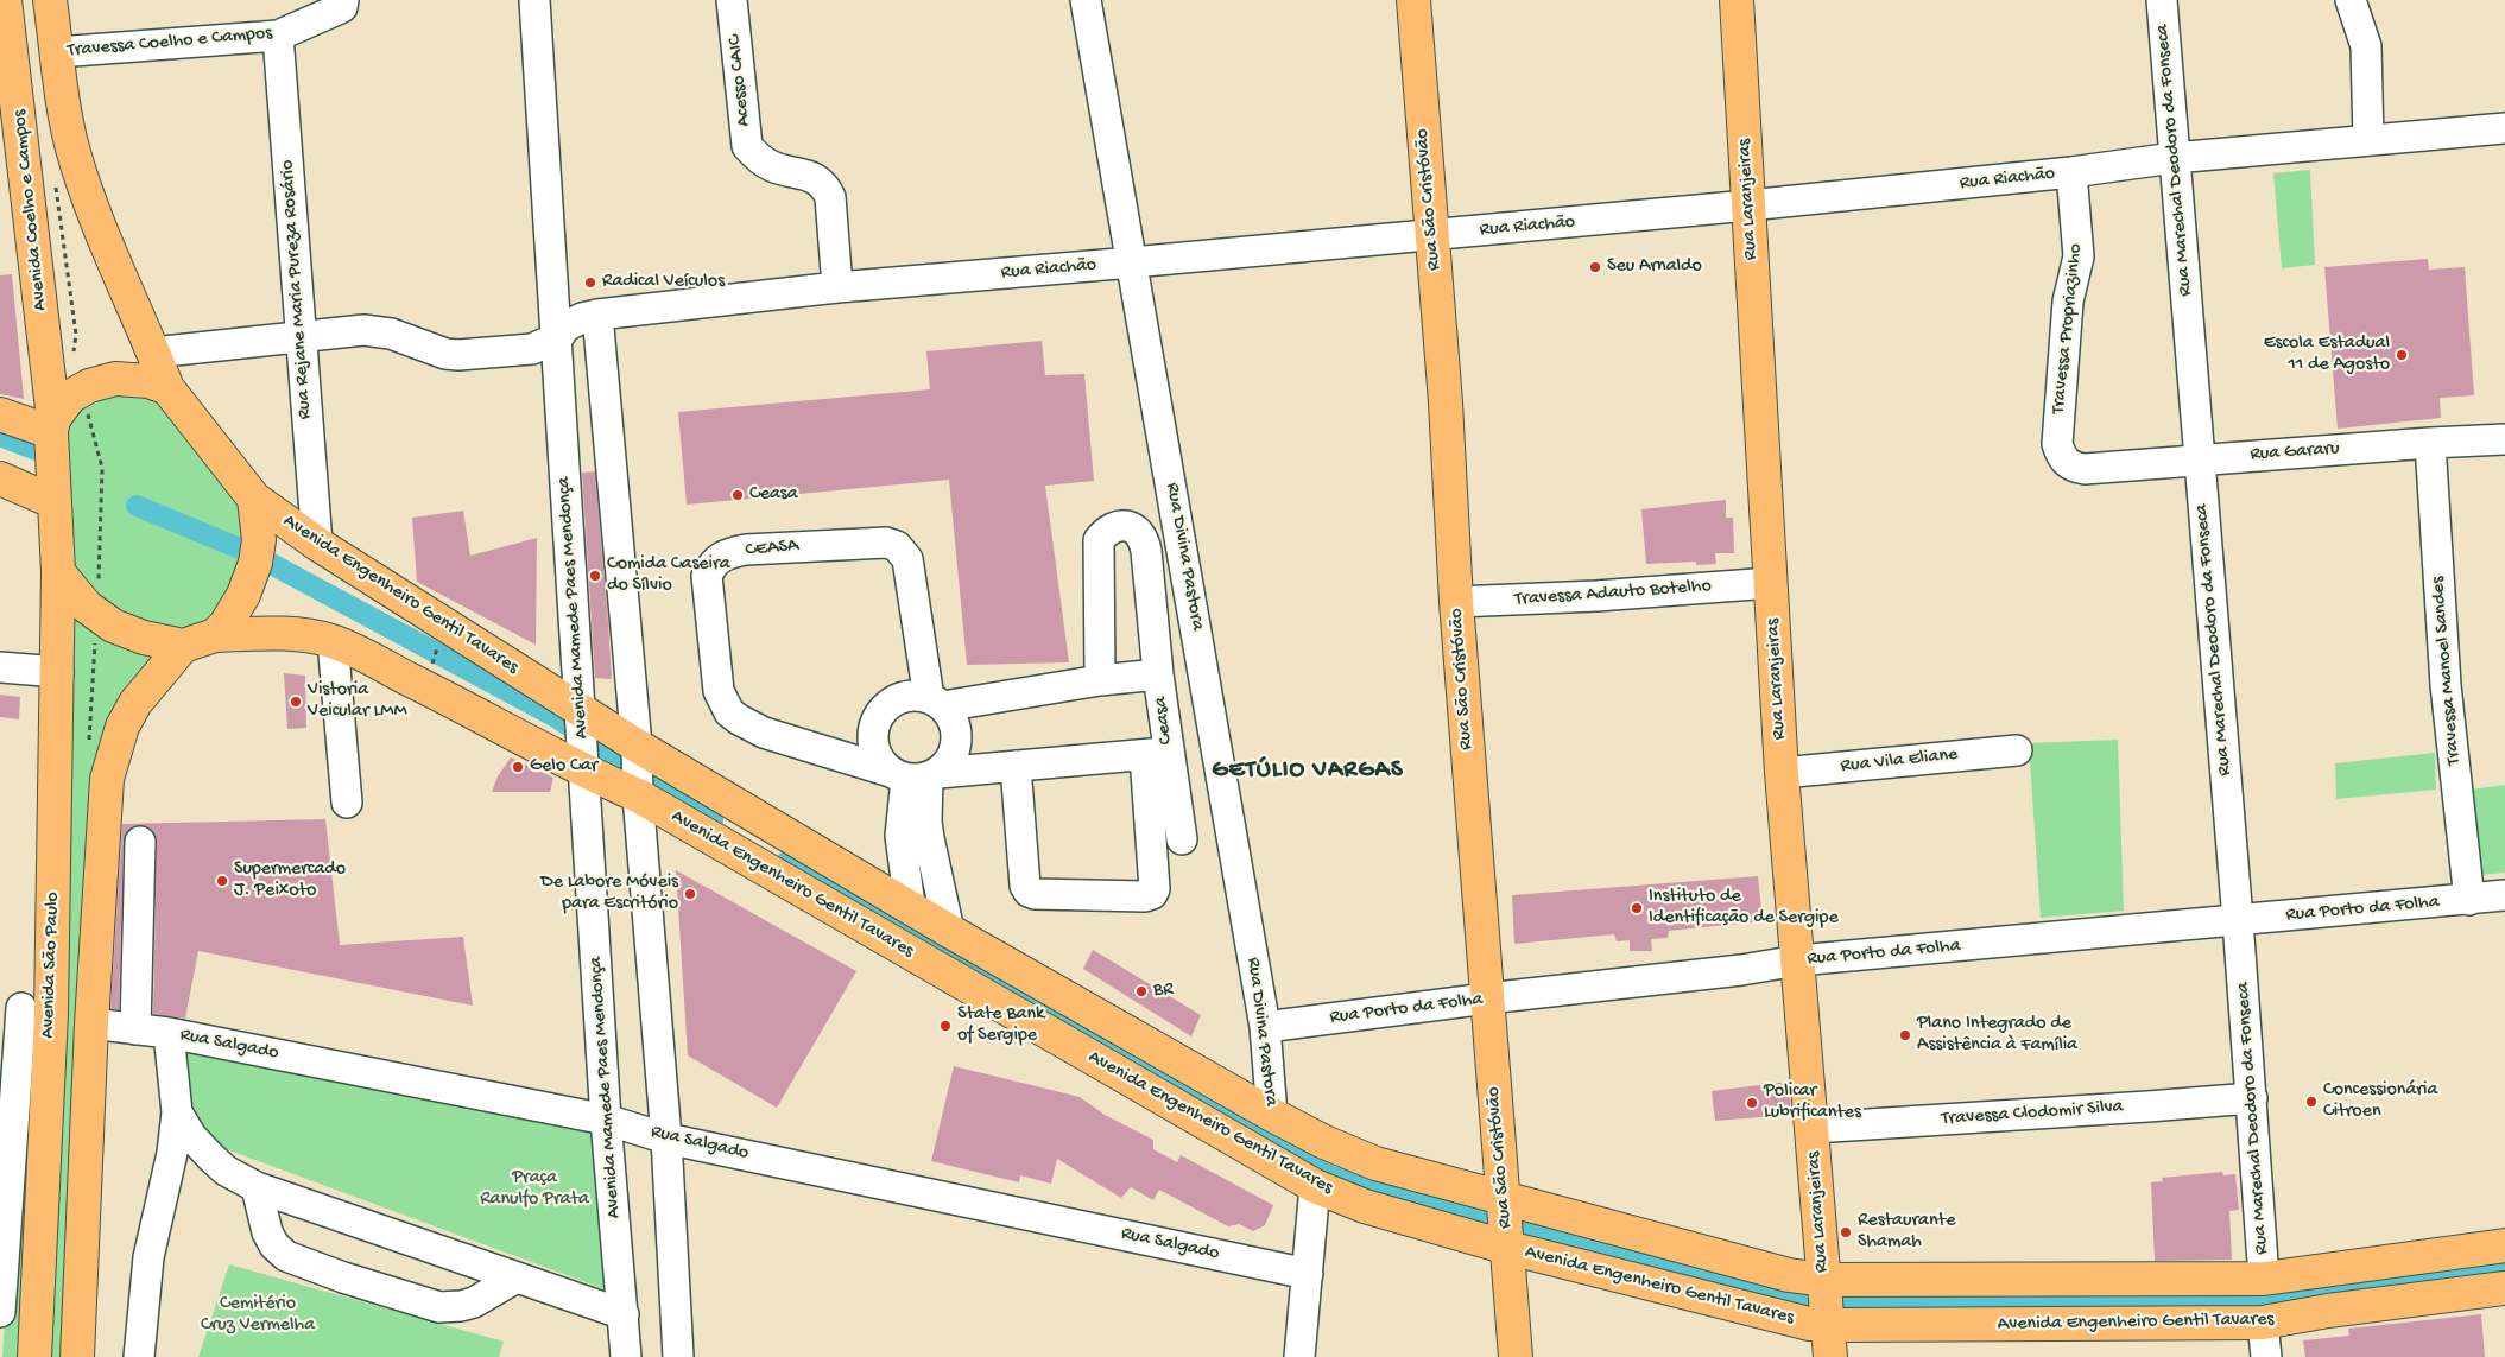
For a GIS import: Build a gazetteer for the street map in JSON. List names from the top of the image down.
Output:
{
  "streets": {
    "main road": [
      "Rua São Cristóvão",
      "Rua Laranjeiras",
      "Avenida Coelho e Campos",
      "Avenida Engenheiro Gentil Tavares",
      "Avenida São Paulo"
    ],
    "street": [
      "Travessa Coelho e Campos",
      "Acesso CAIC",
      "Rua Marechal Deodoro da Fonseca",
      "Rua Riachão",
      "Rua Rejane Maria Pureza Rosário",
      "Travessa Propriazinho",
      "Rua Gararu",
      "CEASA",
      "Rua Divina Pastora",
      "Travessa Adauto Botelho",
      "Avenida Mamede Paes Mendonça",
      "Travessa Manoel Sandes",
      "Ceasa",
      "Rua Vila Eliane",
      "Rua Porto da Folha",
      "Rua Salgado",
      "Travessa Clodomir Silva"
    ]
  },
  "crossings": [
    ["Travessa Coelho e Campos", "Rua Rejane Maria Pureza Rosário"],
    ["Acesso CAIC", "Rua Riachão"],
    ["Rua Marechal Deodoro da Fonseca", "Rua Riachão"],
    ["Rua Marechal Deodoro da Fonseca", "Rua Gararu"],
    ["Rua Marechal Deodoro da Fonseca", "Avenida Engenheiro Gentil Tavares"],
    ["Rua Marechal Deodoro da Fonseca", "Rua Porto da Folha"],
    ["Rua Marechal Deodoro da Fonseca", "Travessa Clodomir Silva"],
    ["Rua Riachão", "Rua São Cristóvão"],
    ["Rua Riachão", "Rua Laranjeiras"],
    ["Rua Riachão", "Rua Rejane Maria Pureza Rosário"],
    ["Rua Riachão", "Travessa Propriazinho"],
    ["Rua Riachão", "Rua Divina Pastora"],
    ["Rua Riachão", "Avenida Engenheiro Gentil Tavares"],
    ["Rua Riachão", "Avenida Mamede Paes Mendonça"],
    ["Rua São Cristóvão", "Travessa Adauto Botelho"],
    ["Rua São Cristóvão", "Avenida Engenheiro Gentil Tavares"],
    ["Rua São Cristóvão", "Rua Porto da Folha"],
    ["Rua Laranjeiras", "Travessa Adauto Botelho"],
    ["Rua Laranjeiras", "Avenida Engenheiro Gentil Tavares"],
    ["Rua Laranjeiras", "Rua Vila Eliane"],
    ["Rua Laranjeiras", "Rua Porto da Folha"],
    ["Rua Laranjeiras", "Travessa Clodomir Silva"],
    ["Rua Rejane Maria Pureza Rosário", "Avenida Engenheiro Gentil Tavares"],
    ["Travessa Propriazinho", "Rua Gararu"],
    ["Rua Gararu", "Travessa Manoel Sandes"],
    ["CEASA", "Ceasa"],
    ["Rua Divina Pastora", "Avenida Engenheiro Gentil Tavares"],
    ["Rua Divina Pastora", "Rua Porto da Folha"],
    ["Avenida Engenheiro Gentil Tavares", "Avenida Mamede Paes Mendonça"],
    ["Avenida Engenheiro Gentil Tavares", "Avenida São Paulo"],
    ["Avenida Mamede Paes Mendonça", "Rua Salgado"],
    ["Travessa Manoel Sandes", "Rua Porto da Folha"]
  ],
  "districts": ["GETÚLIO VARGAS"],
  "parks": ["Praça Ranulfo Prata", "Cemitério Cruz Vermelha"],
  "places": [
    "Seu Arnaldo",
    "Radical Veículos",
    "Escola Estadual 11 de Agosto",
    "Ceasa",
    "Comida Caseira do Sílvio",
    "Vistoria Veicular LMM",
    "Gelo Car",
    "Supermercado J. Peixoto",
    "De Labore Móveis para Escritório",
    "Instituto de Identificação de Sergipe",
    "BR",
    "State Bank of Sergipe",
    "Plano Integrado de Assistência à Família",
    "Concessionária Citroen",
    "Policar Lubrificantes",
    "Restaurante Shamah"
  ]
}
